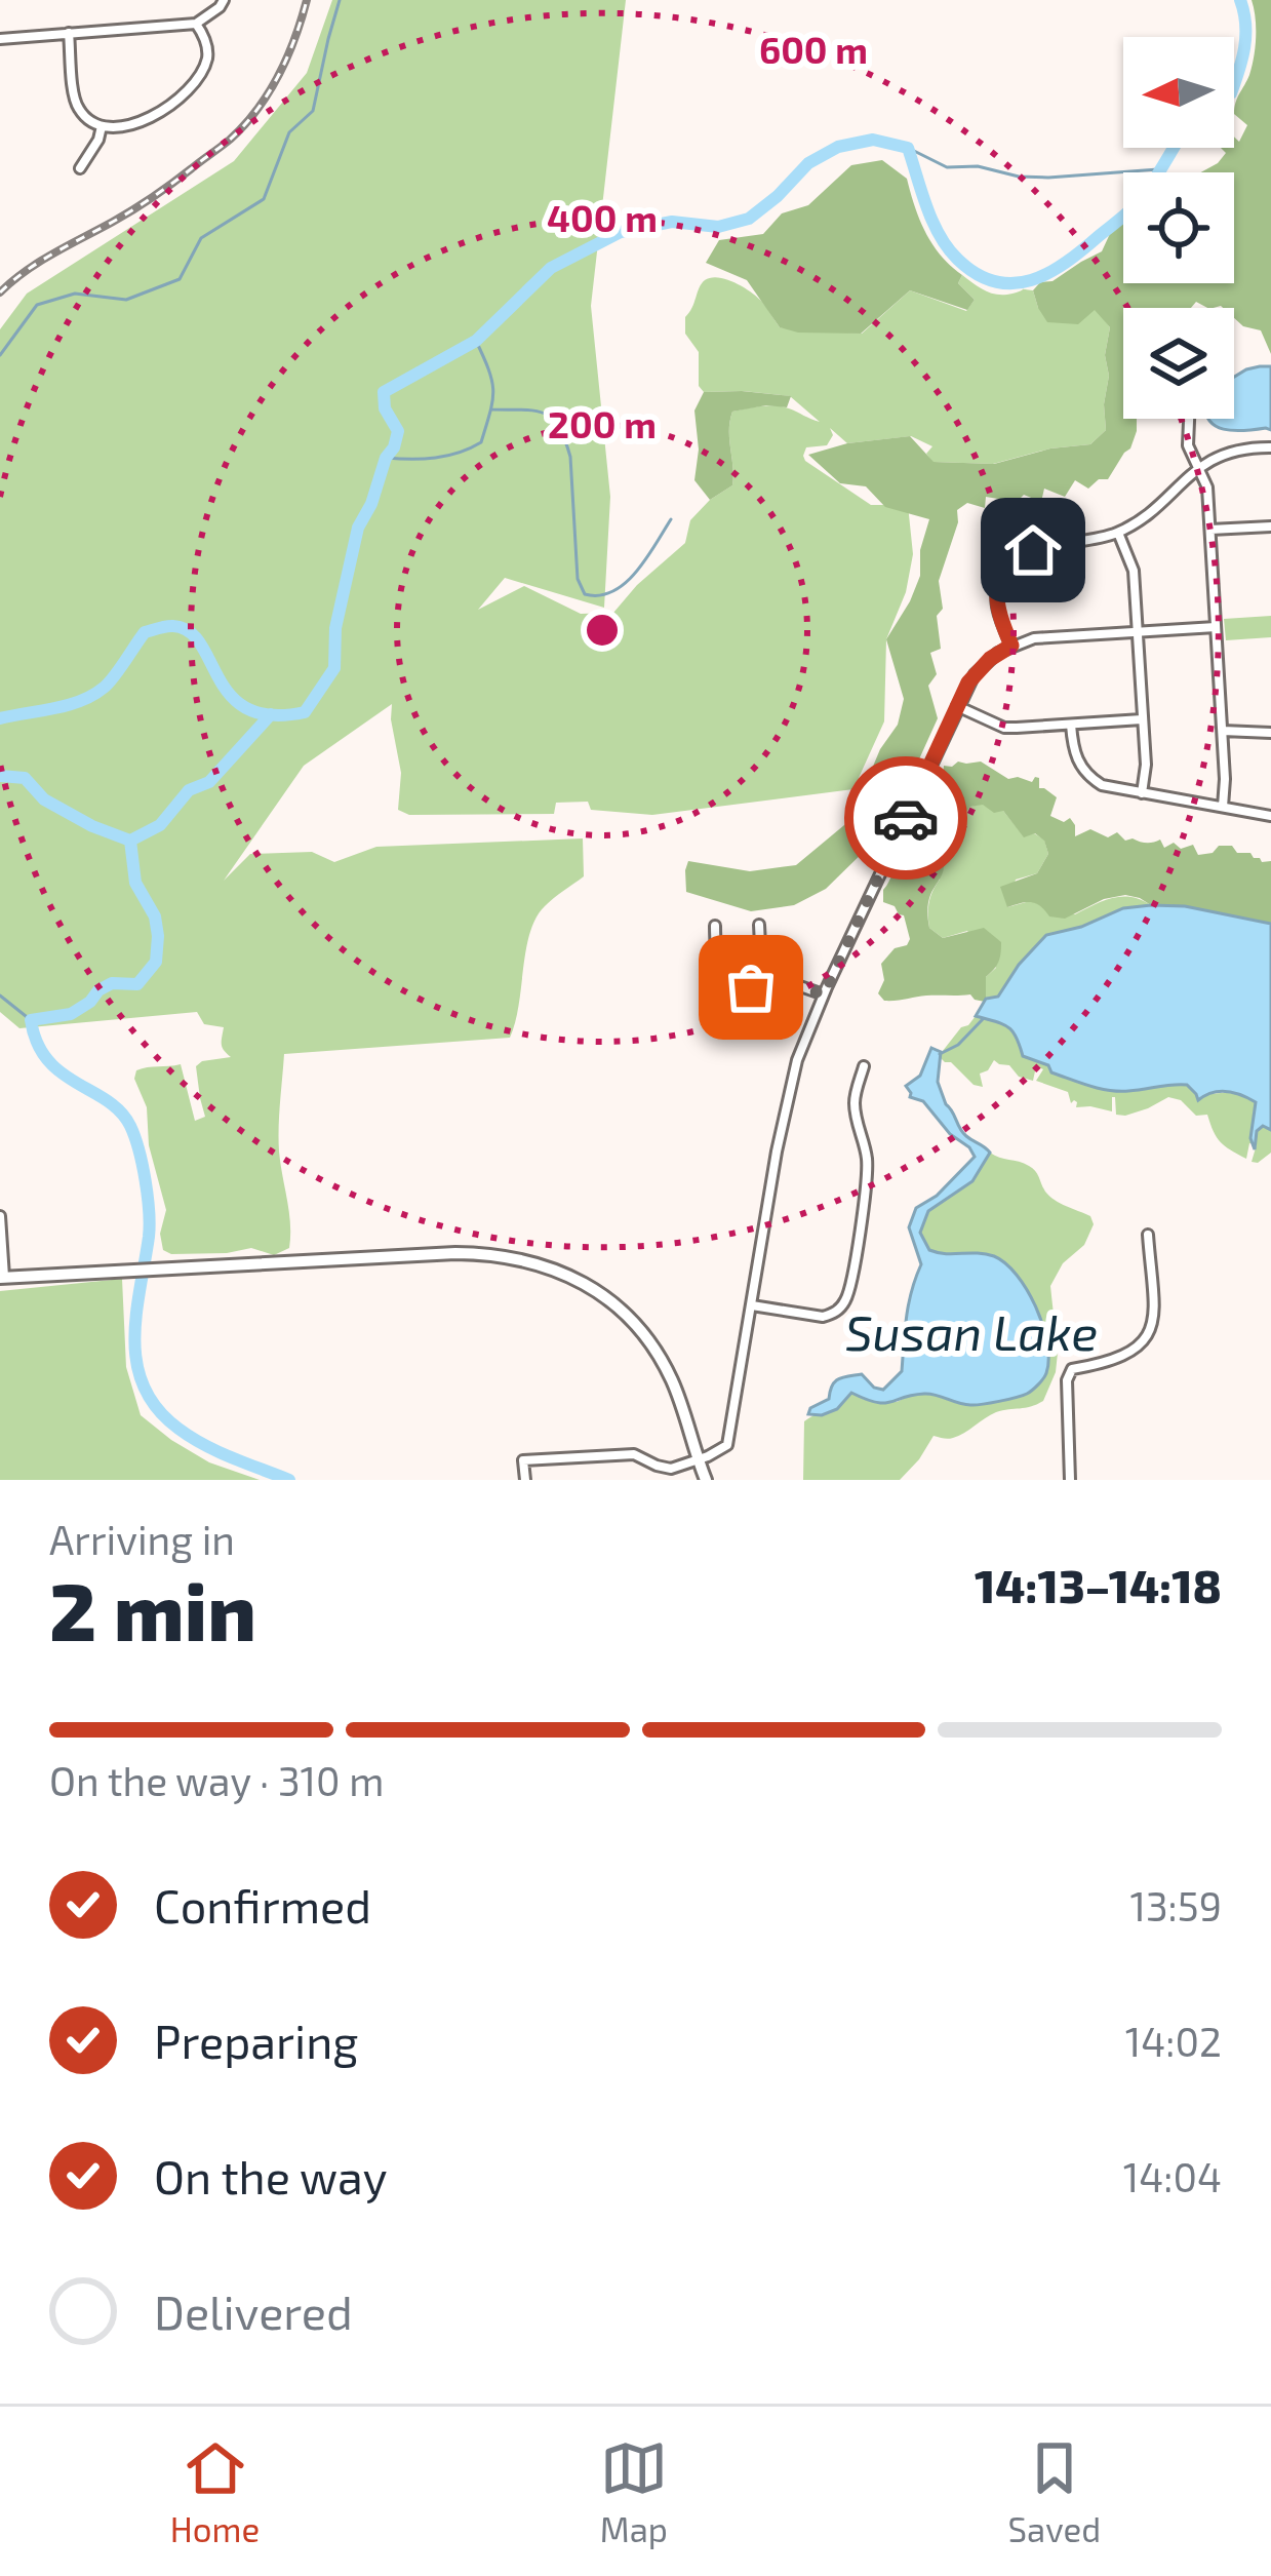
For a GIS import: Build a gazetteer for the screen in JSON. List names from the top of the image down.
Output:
{
  "water": ["Susan Lake"],
  "north": "left",
  "page": {
    "heading": ["2 min", "Arriving in", "14:13–14:18"],
    "bar": "On the way · 310 m",
    "list": [
      ["Confirmed", "13:59"],
      ["Preparing", "14:02"],
      ["On the way", "14:04"],
      "Delivered"
    ],
    "tabs": ["Home", "Map", "Saved"]
  },
  "rings": ["600 m", "400 m", "200 m"]
}
